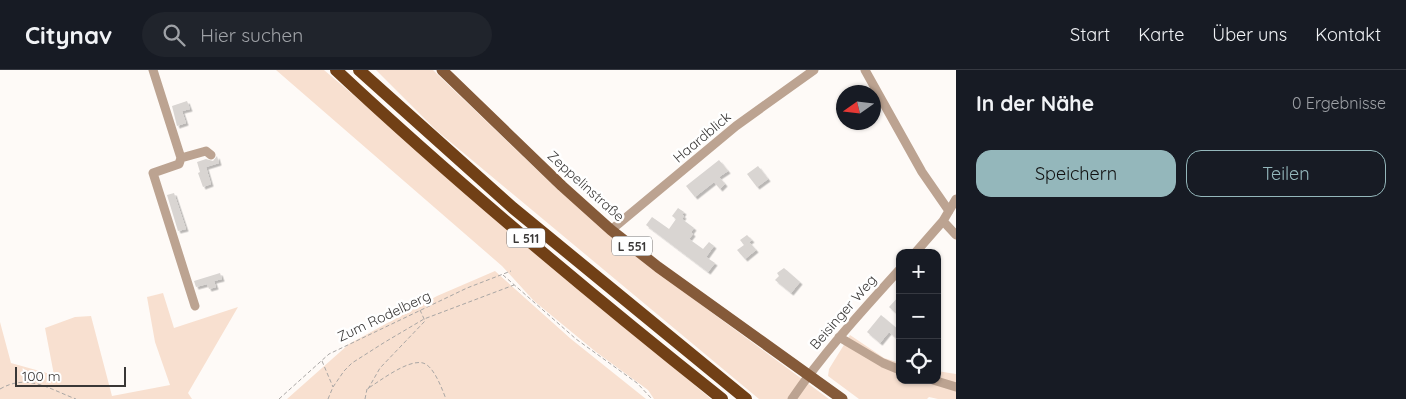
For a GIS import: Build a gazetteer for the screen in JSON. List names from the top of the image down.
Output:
{
  "streets": {
    "highway": ["L 511"],
    "main road": ["Zeppelinstraße", "L 551"],
    "street": ["Haardblick", "Beisinger Weg"],
    "path": ["Zum Rodelberg"]
  },
  "crossings": [
    ["Haardblick", "Zeppelinstraße"],
    ["Zeppelinstraße", "Beisinger Weg"]
  ],
  "scale_bar": "100 m",
  "north": "left",
  "page": {
    "header": "Citynav",
    "search": "Hier suchen",
    "nav": [
      "Start",
      "Karte",
      "Über uns",
      "Kontakt"
    ],
    "heading": ["In der Nähe", "0 Ergebnisse"],
    "buttons": ["Speichern", "Teilen"],
    "map_buttons": ["+", "−"],
    "scale": "100 m"
  }
}
